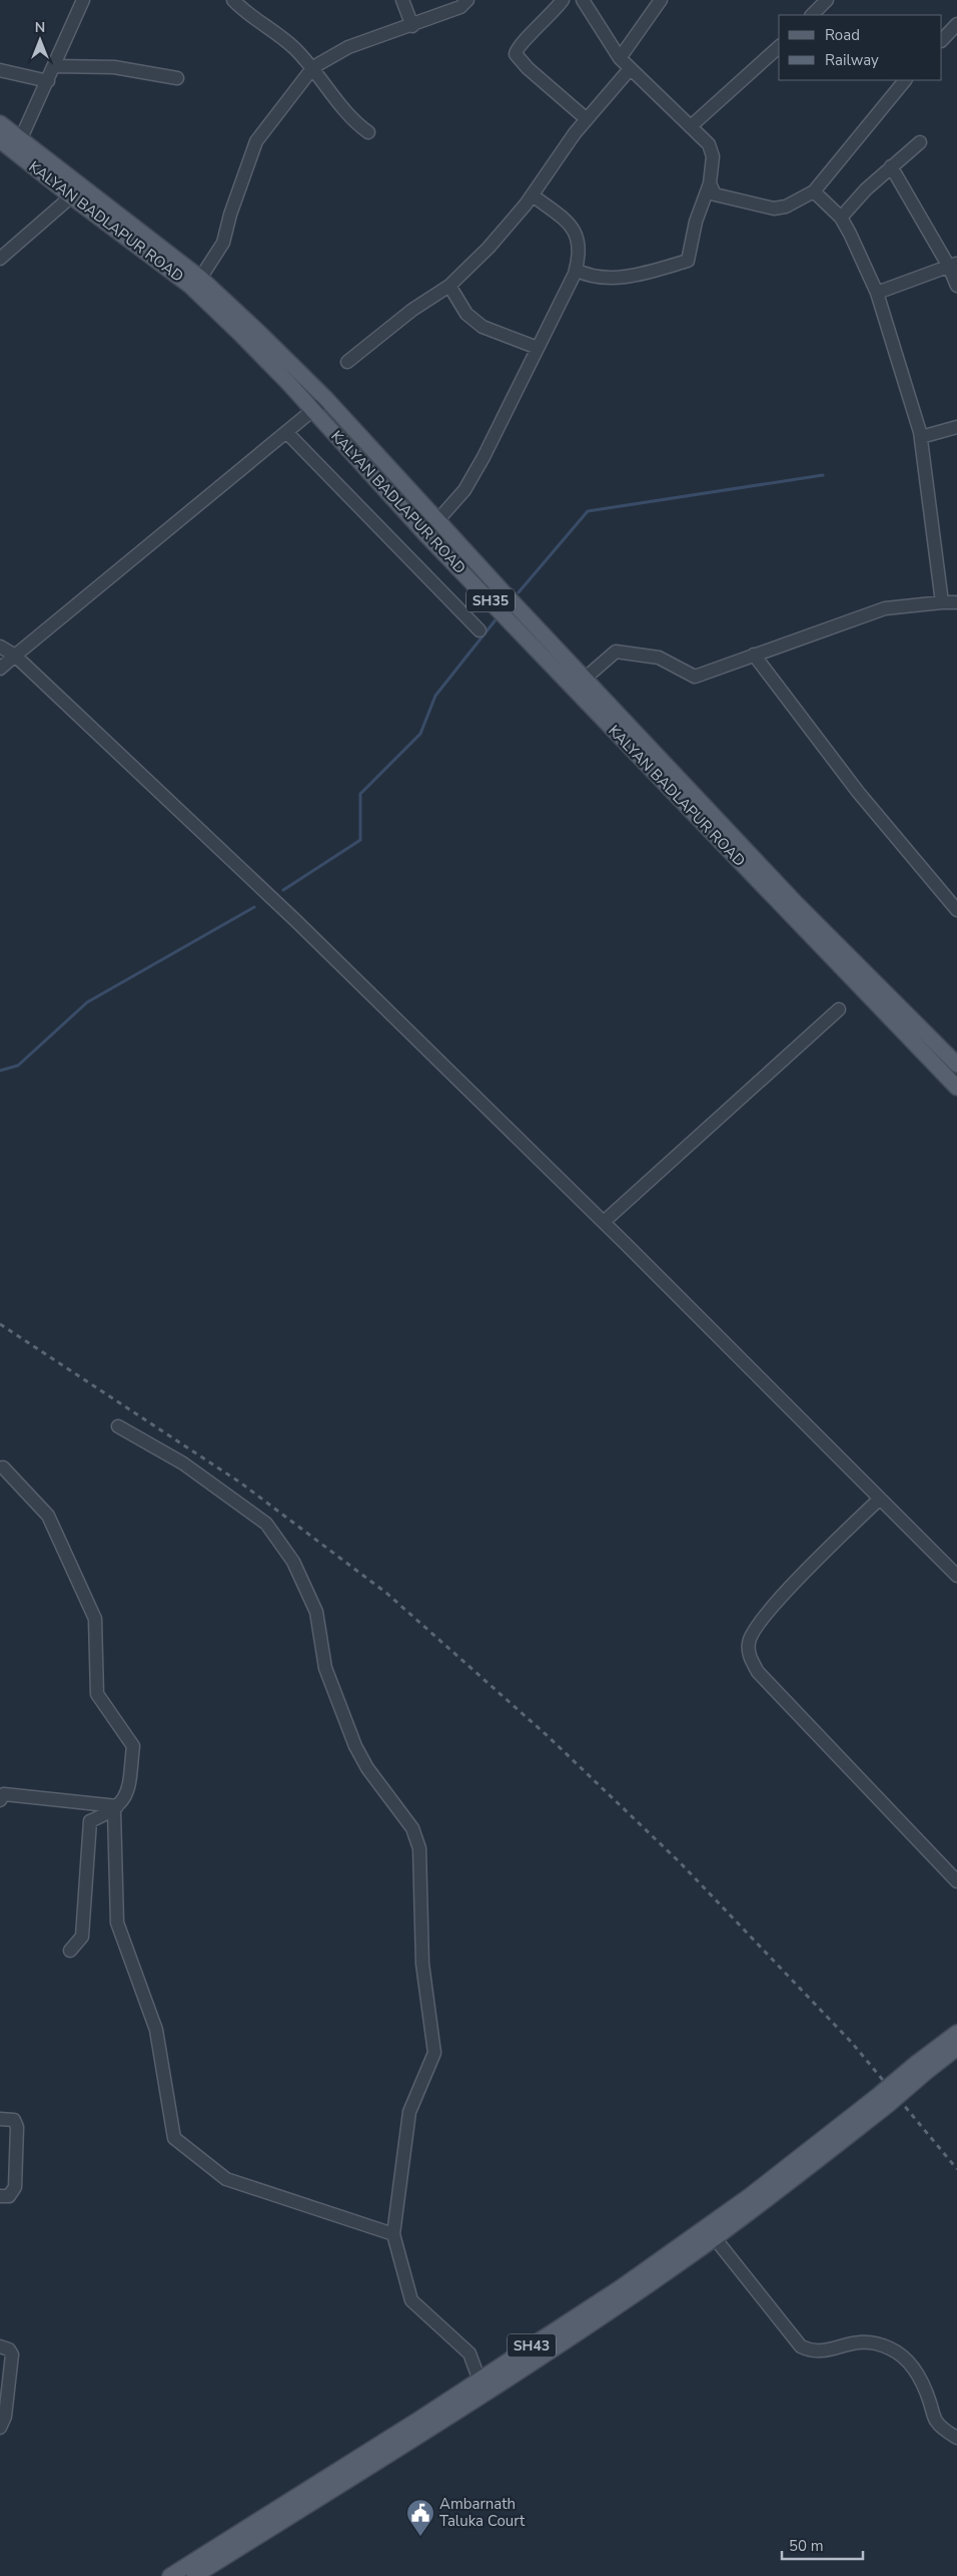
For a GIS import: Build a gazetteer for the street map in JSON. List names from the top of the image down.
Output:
{
  "streets": {
    "main road": ["KALYAN BADLAPUR ROAD", "SH35", "SH43"]
  },
  "places": {
    "public building": ["Ambarnath Taluka Court"]
  },
  "legend": ["Road", "Railway"],
  "scale_bar": "50 m",
  "north": "top"
}
